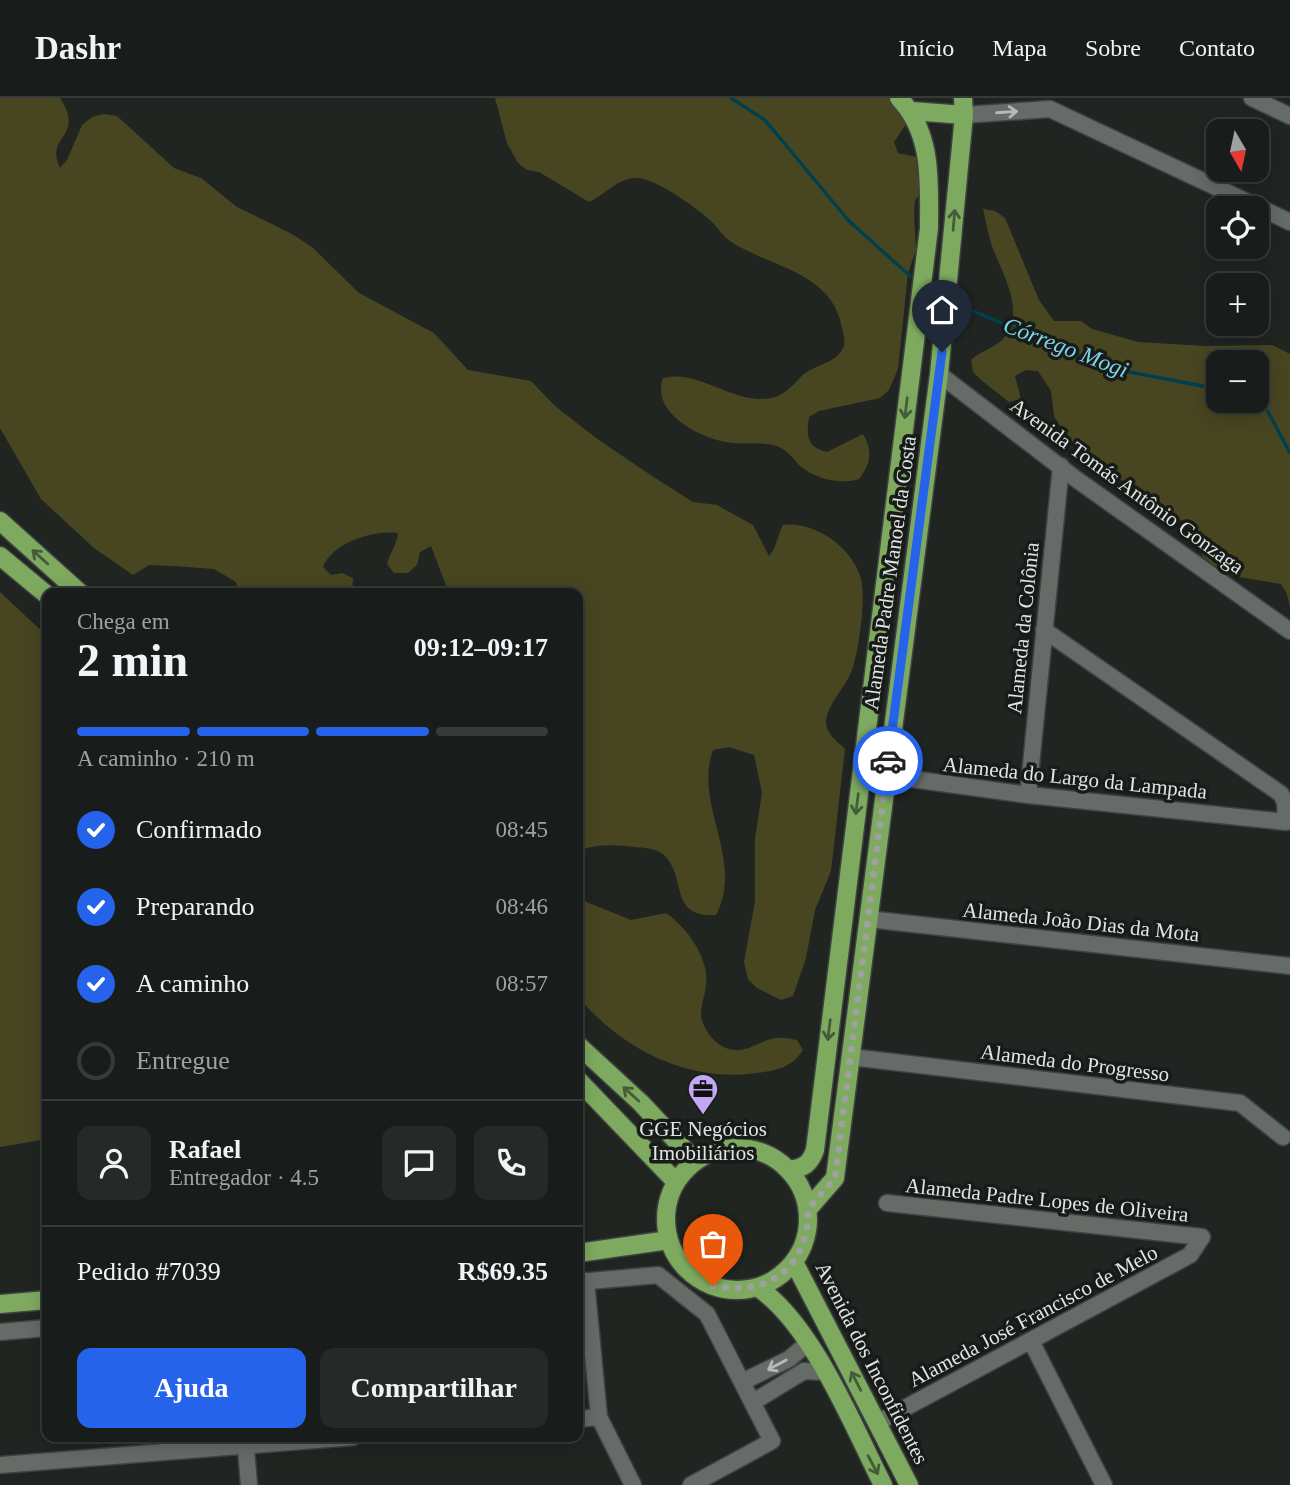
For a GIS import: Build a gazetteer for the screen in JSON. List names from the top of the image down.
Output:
{
  "streets": {
    "main road": ["Alameda Padre Manoel da Costa", "Avenida dos Inconfidentes"],
    "street": [
      "Avenida Tomás Antônio Gonzaga",
      "Alameda da Colônia",
      "Alameda do Largo da Lampada",
      "Alameda João Dias da Mota",
      "Alameda do Progresso",
      "Alameda Padre Lopes de Oliveira",
      "Alameda José Francisco de Melo"
    ]
  },
  "crossings": [
    ["Avenida Tomás Antônio Gonzaga", "Alameda Padre Manoel da Costa"],
    ["Avenida Tomás Antônio Gonzaga", "Alameda da Colônia"],
    ["Alameda Padre Manoel da Costa", "Alameda do Largo da Lampada"],
    ["Alameda Padre Manoel da Costa", "Alameda João Dias da Mota"],
    ["Alameda Padre Manoel da Costa", "Alameda do Progresso"],
    ["Alameda Padre Manoel da Costa", "Avenida dos Inconfidentes"],
    ["Alameda da Colônia", "Alameda do Largo da Lampada"],
    ["Alameda Padre Lopes de Oliveira", "Alameda José Francisco de Melo"],
    ["Alameda José Francisco de Melo", "Avenida dos Inconfidentes"]
  ],
  "water": ["Córrego Mogi"],
  "places": {
    "office": ["GGE Negócios Imobiliários"]
  },
  "north": "bottom",
  "page": {
    "header": "Dashr",
    "nav": [
      "Início",
      "Mapa",
      "Sobre",
      "Contato"
    ],
    "map_buttons": ["+", "−"],
    "heading": ["2 min", "Chega em", "09:12–09:17"],
    "panel": [
      "Rafael",
      "Entregador · 4.5",
      "Pedido #7039",
      "R$69.35"
    ],
    "bar": "A caminho · 210 m",
    "list": [
      ["Confirmado", "08:45"],
      ["Preparando", "08:46"],
      ["A caminho", "08:57"],
      "Entregue"
    ],
    "buttons": ["Ajuda", "Compartilhar"]
  }
}
